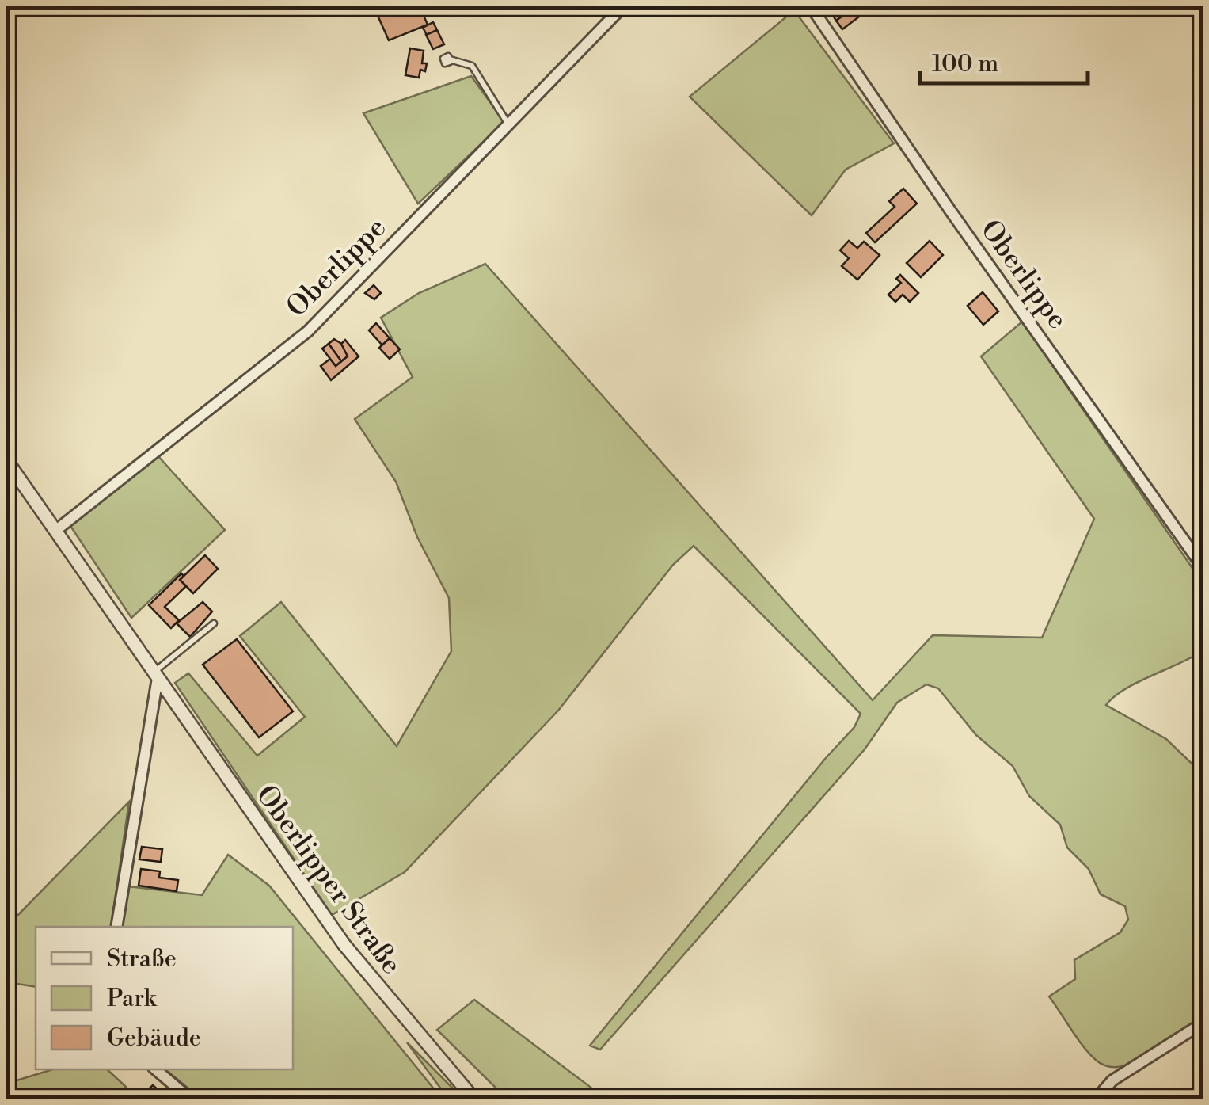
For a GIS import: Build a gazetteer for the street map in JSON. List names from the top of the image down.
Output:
{
  "streets": {
    "street": ["Oberlippe", "Oberlipper Straße"]
  },
  "crossings": [
    ["Oberlippe", "Oberlipper Straße"]
  ],
  "legend": ["Straße", "Park", "Gebäude"],
  "scale_bar": "100 m"
}
